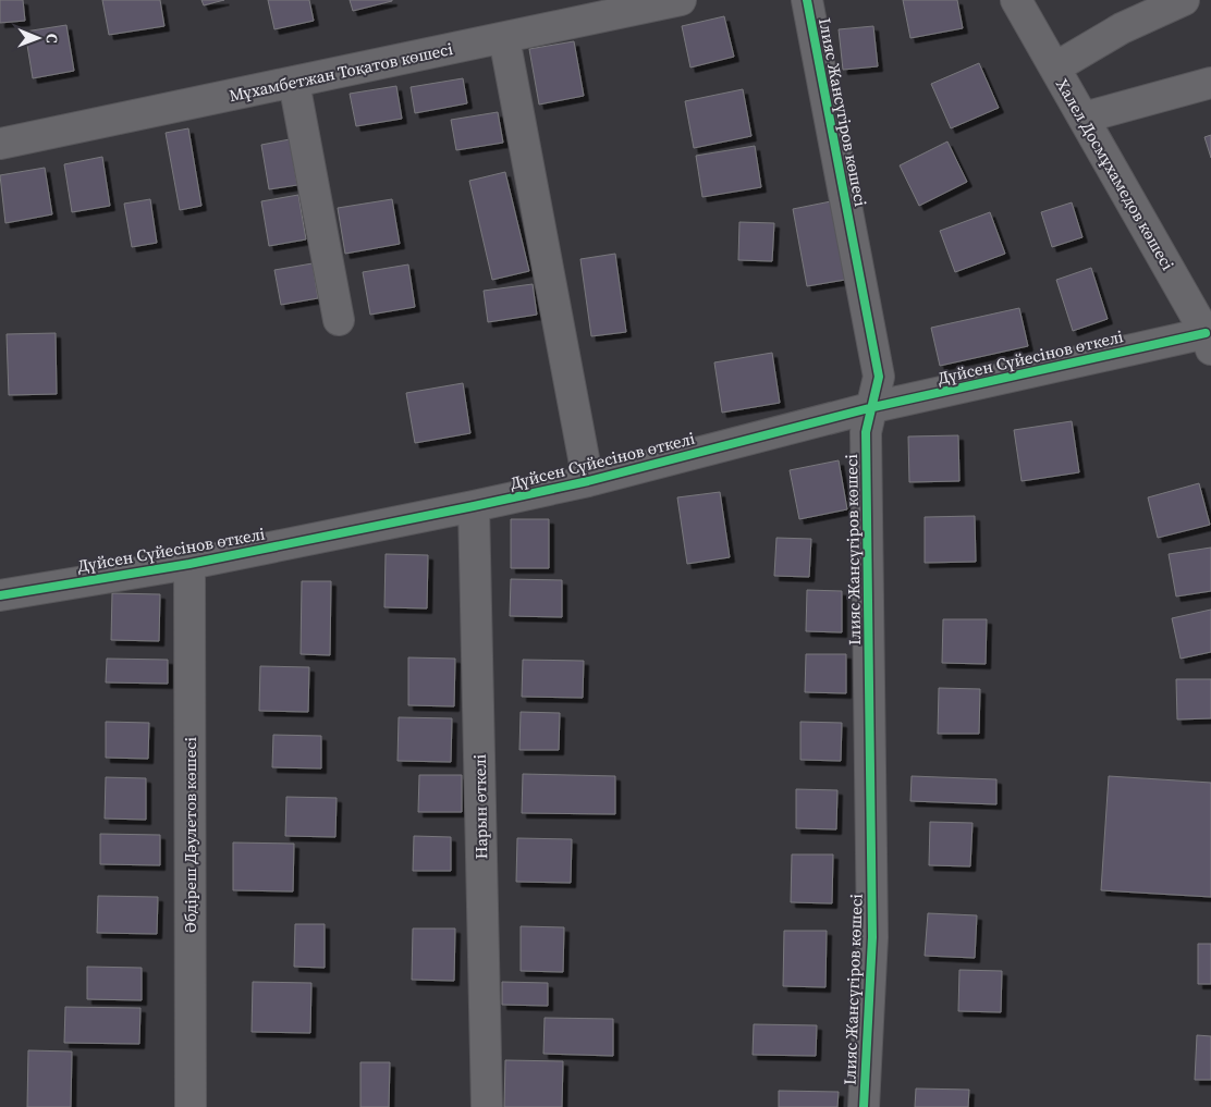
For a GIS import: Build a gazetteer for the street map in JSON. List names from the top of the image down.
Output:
{
  "streets": {
    "street": [
      "Мұхамбетжан Тоқатов көшесі",
      "Ілияс Жансүгіров көшесі",
      "Халел Досмұхамедов көшесі",
      "Дүйсен Сүйесінов өткелі",
      "Нарын өткелі",
      "Әбдіреш Дәулетов көшесі"
    ]
  },
  "crossings": [
    ["Ілияс Жансүгіров көшесі", "Дүйсен Сүйесінов өткелі"],
    ["Халел Досмұхамедов көшесі", "Дүйсен Сүйесінов өткелі"],
    ["Дүйсен Сүйесінов өткелі", "Нарын өткелі"],
    ["Дүйсен Сүйесінов өткелі", "Әбдіреш Дәулетов көшесі"]
  ],
  "north": "right"
}
